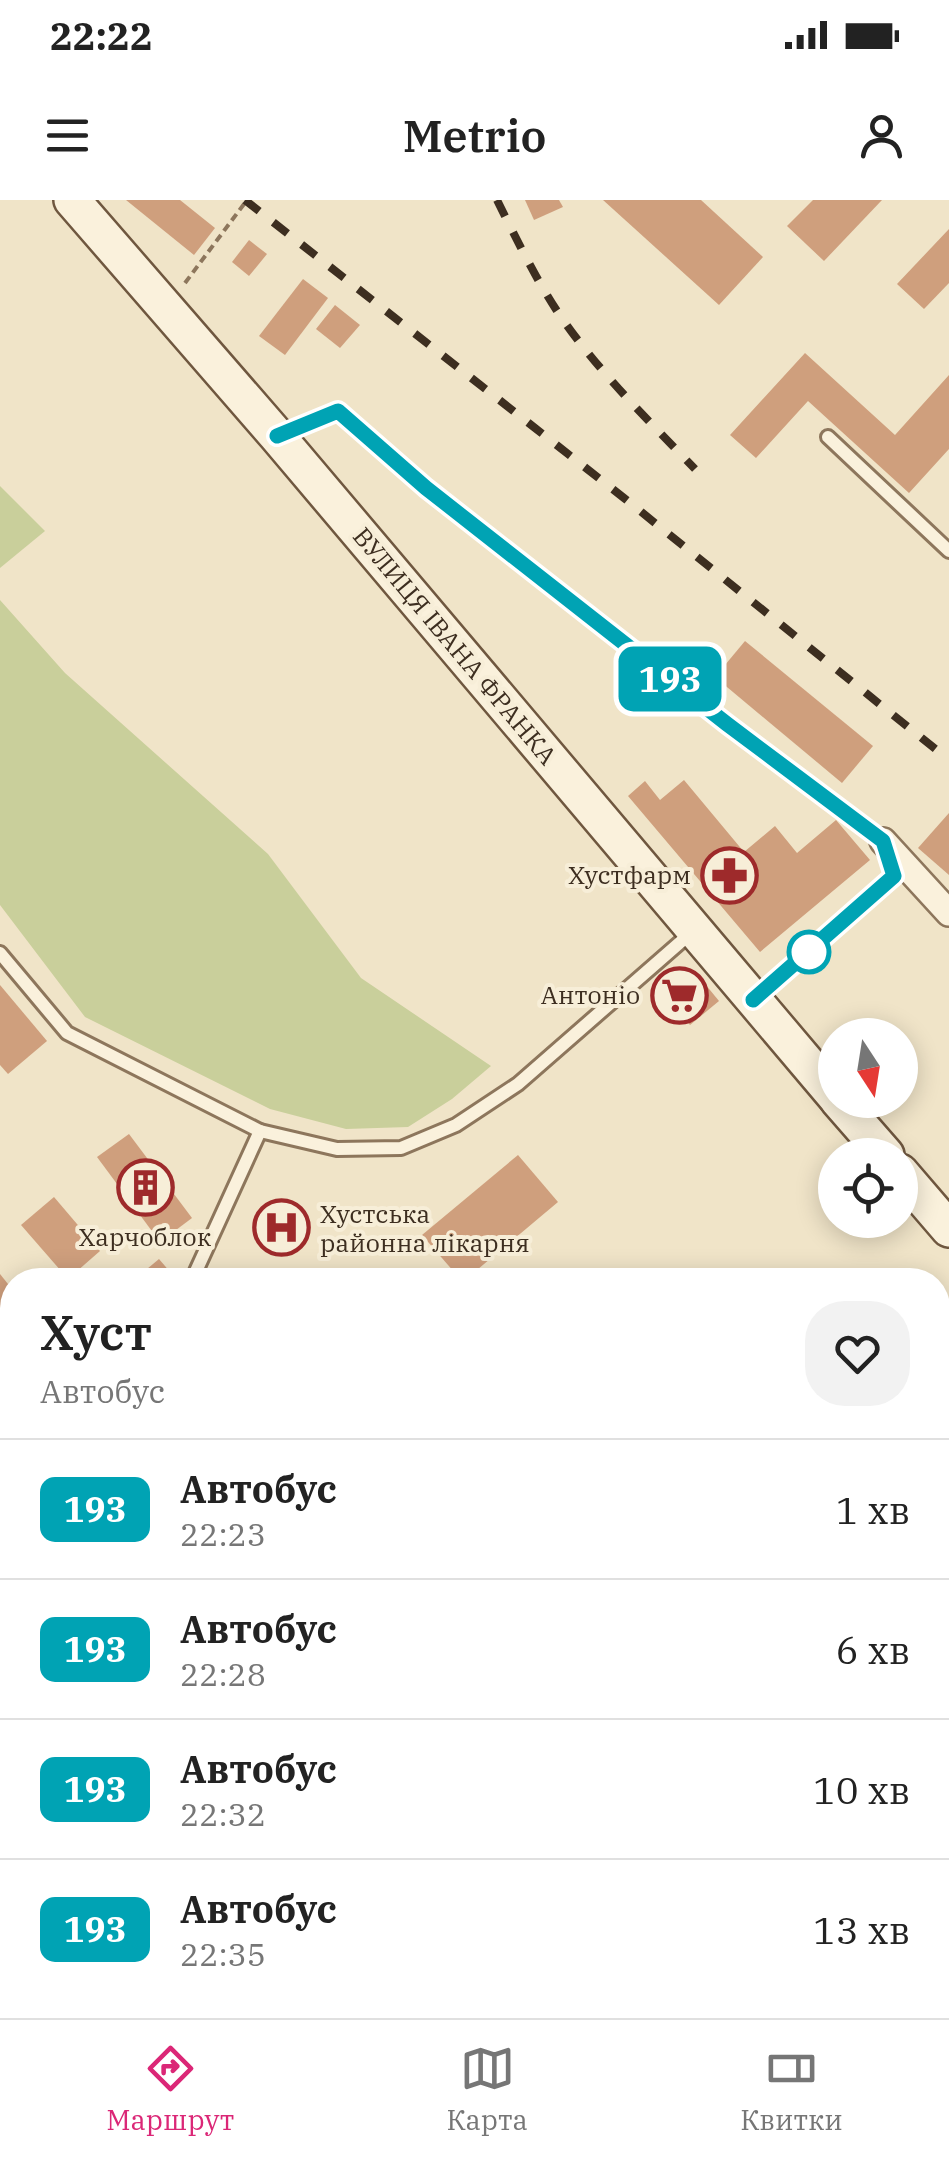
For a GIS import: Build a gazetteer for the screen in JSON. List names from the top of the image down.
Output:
{
  "streets": {
    "main road": ["ВУЛИЦЯ ІВАНА ФРАНКА"]
  },
  "places": {
    "pharmacy": ["Хустфарм"],
    "supermarket": ["Антоніо"],
    "building": ["Харчоблок"],
    "hospital": ["Хустська районна лікарня"]
  },
  "lines": ["bus line 193"],
  "north": "bottom",
  "page": {
    "status": "22:22",
    "header": "Metrio",
    "on_map": "193",
    "heading": ["Хуст", "Автобус"],
    "list": [
      {
        "mark": "193",
        "name": "Автобус",
        "note": "22:23",
        "value": "1 хв"
      },
      {
        "mark": "193",
        "name": "Автобус",
        "note": "22:28",
        "value": "6 хв"
      },
      {
        "mark": "193",
        "name": "Автобус",
        "note": "22:32",
        "value": "10 хв"
      },
      {
        "mark": "193",
        "name": "Автобус",
        "note": "22:35",
        "value": "13 хв"
      }
    ],
    "tabs": ["Маршрут", "Карта", "Квитки"]
  }
}
